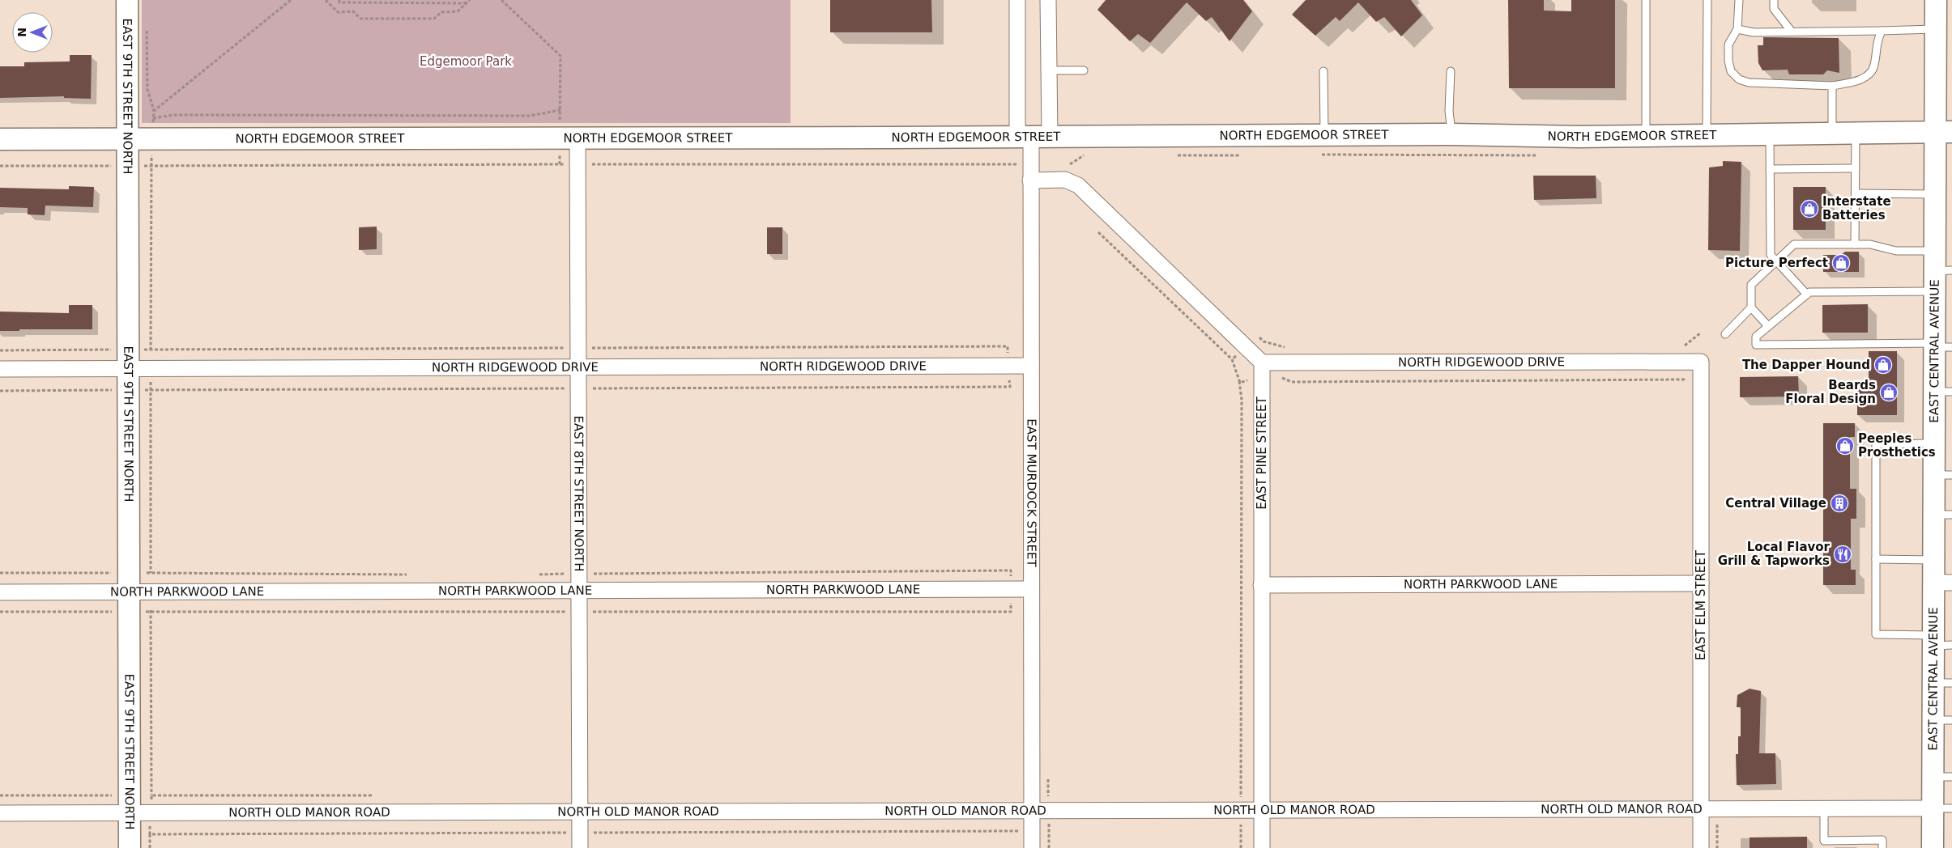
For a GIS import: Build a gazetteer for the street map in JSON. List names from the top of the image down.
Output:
{
  "streets": {
    "street": [
      "EAST 9TH STREET NORTH",
      "NORTH EDGEMOOR STREET",
      "EAST CENTRAL AVENUE",
      "NORTH RIDGEWOOD DRIVE",
      "EAST PINE STREET",
      "EAST MURDOCK STREET",
      "EAST 8TH STREET NORTH",
      "NORTH PARKWOOD LANE",
      "EAST ELM STREET",
      "NORTH OLD MANOR ROAD"
    ]
  },
  "crossings": [
    ["EAST 9TH STREET NORTH", "NORTH EDGEMOOR STREET"],
    ["EAST 9TH STREET NORTH", "NORTH RIDGEWOOD DRIVE"],
    ["EAST 9TH STREET NORTH", "NORTH PARKWOOD LANE"],
    ["EAST 9TH STREET NORTH", "NORTH OLD MANOR ROAD"],
    ["NORTH EDGEMOOR STREET", "EAST CENTRAL AVENUE"],
    ["NORTH EDGEMOOR STREET", "EAST MURDOCK STREET"],
    ["NORTH EDGEMOOR STREET", "EAST 8TH STREET NORTH"],
    ["EAST CENTRAL AVENUE", "NORTH OLD MANOR ROAD"],
    ["NORTH RIDGEWOOD DRIVE", "EAST PINE STREET"],
    ["NORTH RIDGEWOOD DRIVE", "EAST MURDOCK STREET"],
    ["NORTH RIDGEWOOD DRIVE", "EAST 8TH STREET NORTH"],
    ["NORTH RIDGEWOOD DRIVE", "EAST ELM STREET"],
    ["EAST PINE STREET", "NORTH PARKWOOD LANE"],
    ["EAST PINE STREET", "NORTH OLD MANOR ROAD"],
    ["EAST MURDOCK STREET", "NORTH PARKWOOD LANE"],
    ["EAST MURDOCK STREET", "NORTH OLD MANOR ROAD"],
    ["EAST 8TH STREET NORTH", "NORTH PARKWOOD LANE"],
    ["EAST 8TH STREET NORTH", "NORTH OLD MANOR ROAD"],
    ["NORTH PARKWOOD LANE", "EAST ELM STREET"],
    ["EAST ELM STREET", "NORTH OLD MANOR ROAD"]
  ],
  "parks": ["Edgemoor Park"],
  "places": {
    "shop": [
      "Interstate Batteries",
      "Picture Perfect",
      "The Dapper Hound",
      "Beards Floral Design",
      "Peeples Prosthetics"
    ],
    "building": ["Central Village"],
    "restaurant": ["Local Flavor Grill & Tapworks"]
  },
  "north": "left"
}
